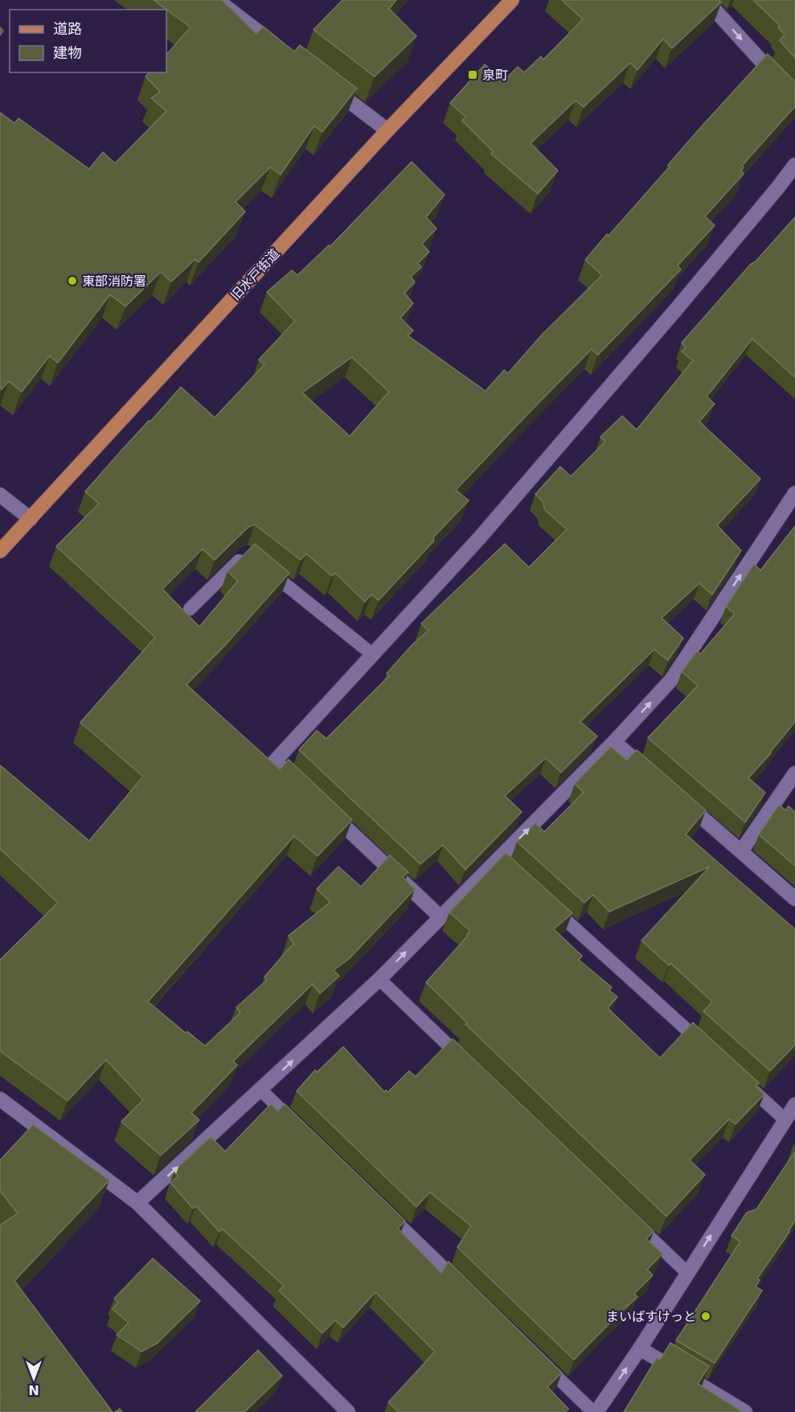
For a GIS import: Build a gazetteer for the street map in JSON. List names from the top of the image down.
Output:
{
  "streets": {
    "main road": ["旧水戸街道"]
  },
  "places": {
    "transit": ["泉町"],
    "other": ["東部消防署", "まいばすけっと"]
  },
  "legend": ["道路", "建物"],
  "north": "bottom"
}
